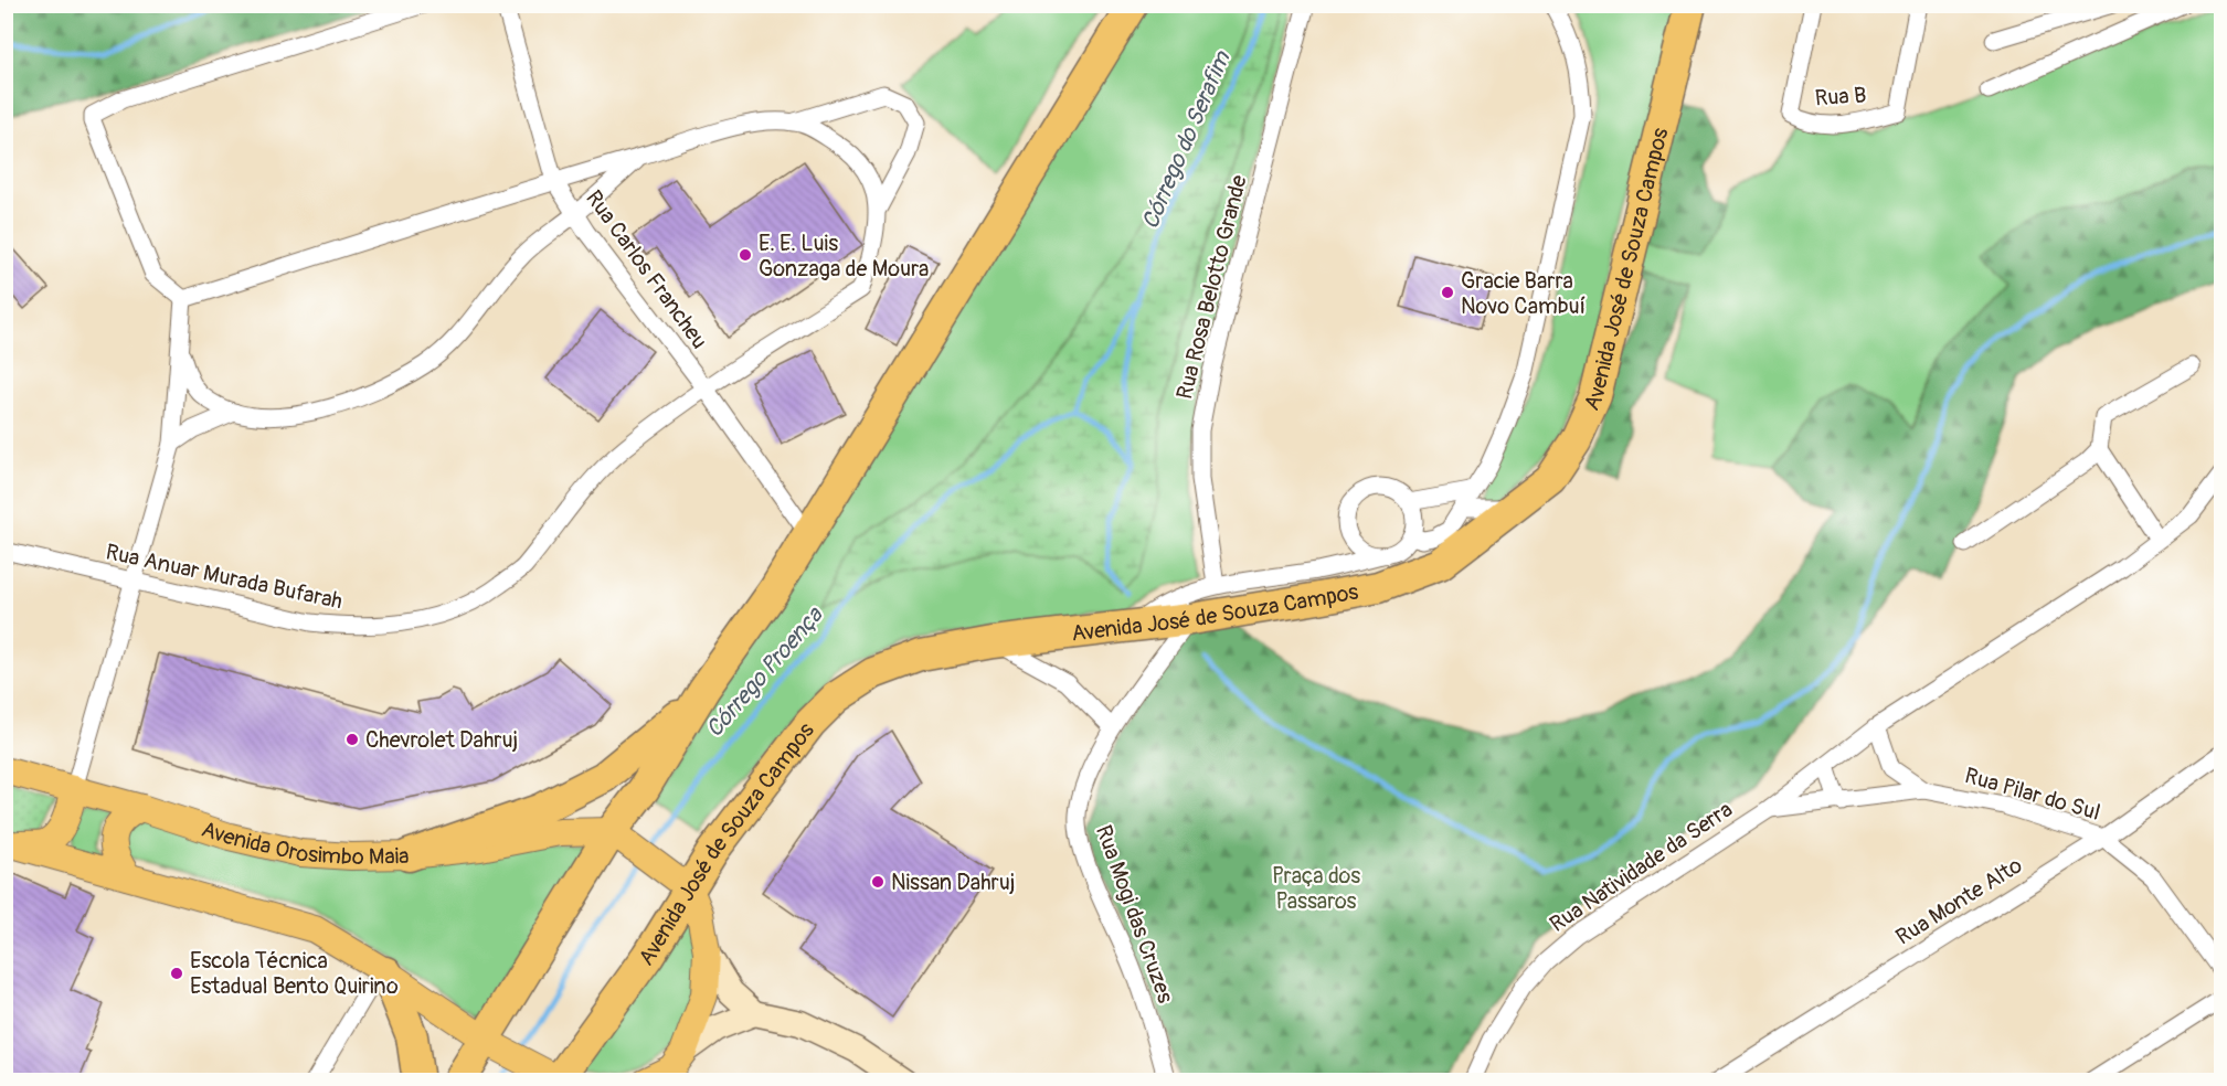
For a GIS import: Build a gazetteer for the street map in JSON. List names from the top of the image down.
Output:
{
  "streets": {
    "highway": ["Avenida José de Souza Campos"],
    "main road": ["Avenida Orosimbo Maia"],
    "street": [
      "Rua B",
      "Rua Carlos Francheu",
      "Rua Rosa Belotto Grande",
      "Rua Anuar Murada Bufarah",
      "Rua Pilar do Sul",
      "Rua Natividade da Serra",
      "Rua Monte Alto",
      "Rua Mogi das Cruzes"
    ]
  },
  "crossings": [
    ["Avenida José de Souza Campos", "Rua Mogi das Cruzes"],
    ["Rua Carlos Francheu", "Rua Anuar Murada Bufarah"],
    ["Rua Pilar do Sul", "Rua Natividade da Serra"],
    ["Rua Pilar do Sul", "Rua Monte Alto"]
  ],
  "water": ["Córrego do Serafim", "Córrego Proença"],
  "parks": ["Praça dos Passaros"],
  "places": [
    "E. E. Luis Gonzaga de Moura",
    "Gracie Barra Novo Cambuí",
    "Chevrolet Dahruj",
    "Nissan Dahruj",
    "Escola Técnica Estadual Bento Quirino"
  ]
}
